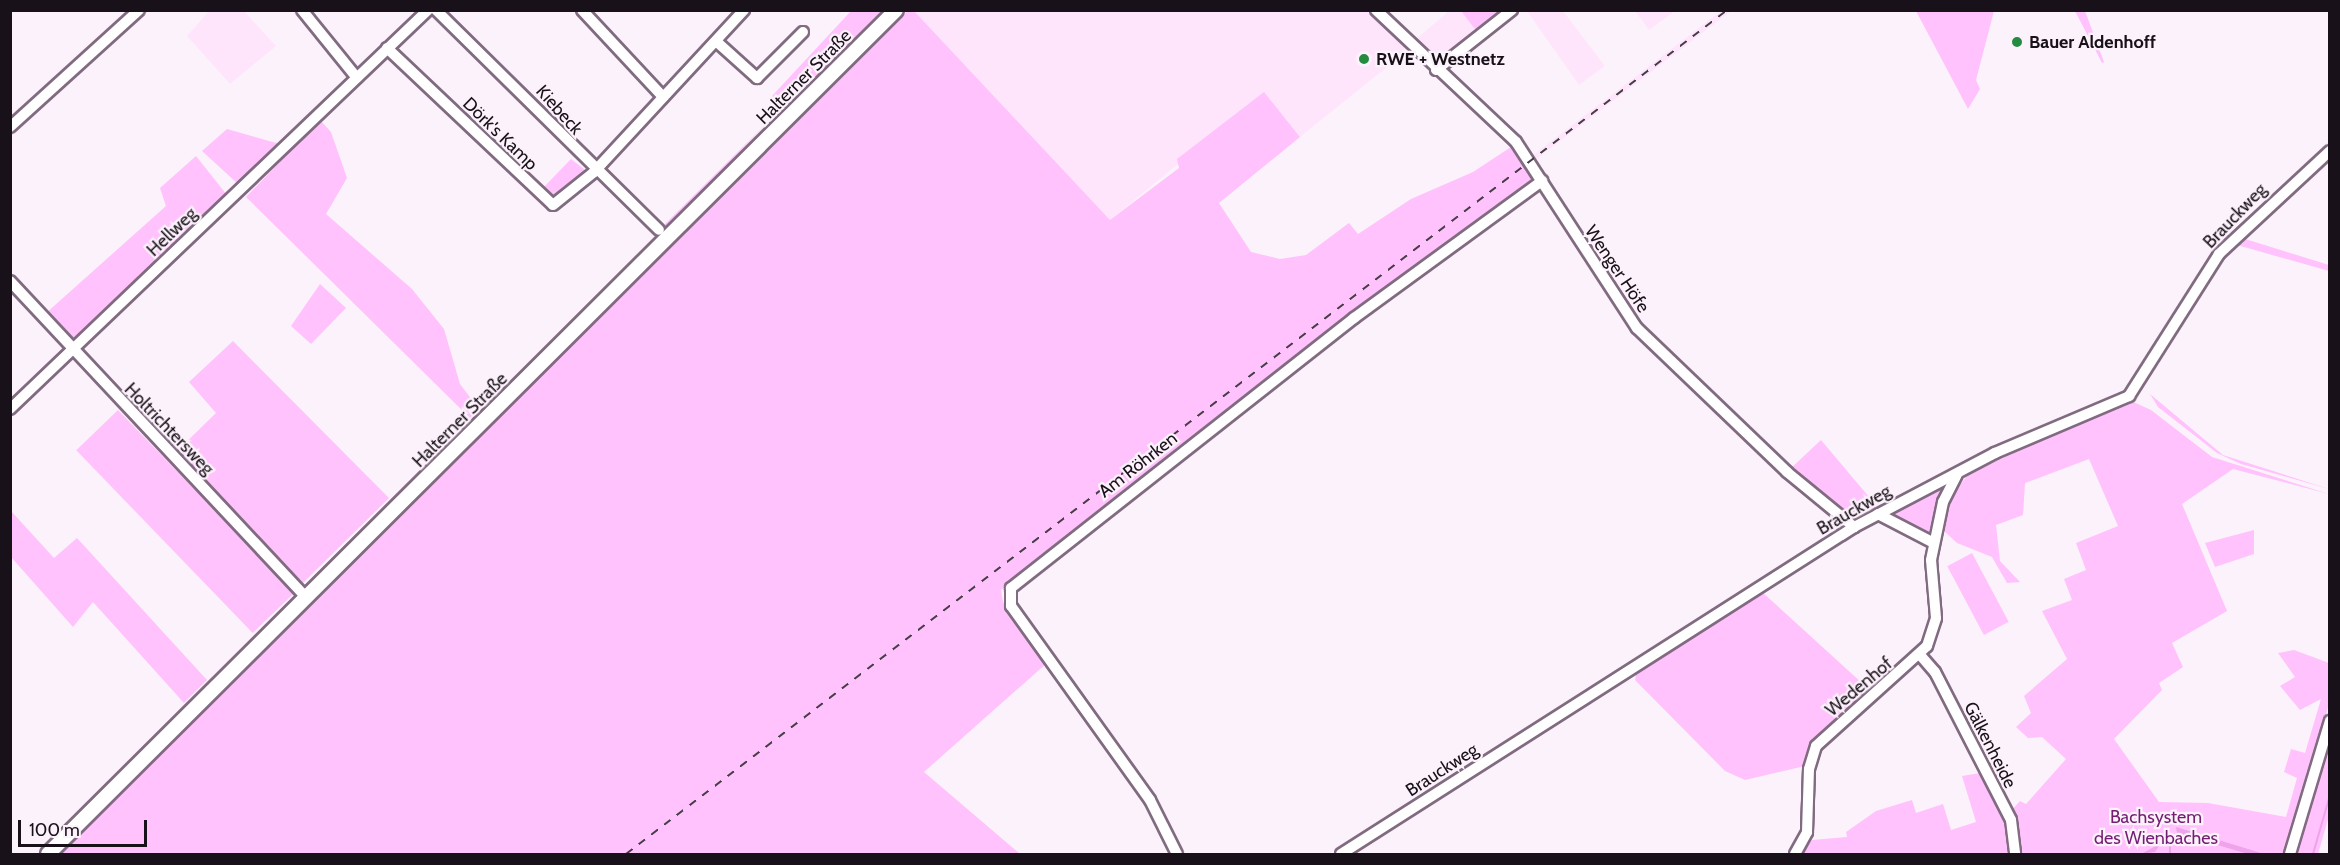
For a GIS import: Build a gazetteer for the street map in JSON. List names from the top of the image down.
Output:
{
  "streets": {
    "main road": ["Halterner Straße"],
    "street": [
      "Kiebeck",
      "Dörk's Kamp",
      "Brauckweg",
      "Hellweg",
      "Wenger Höfe",
      "Holtrichtersweg",
      "Am Röhrken",
      "Wedenhof",
      "Gälkenheide"
    ]
  },
  "crossings": [
    ["Halterner Straße", "Holtrichtersweg"],
    ["Kiebeck", "Dörk's Kamp"],
    ["Dörk's Kamp", "Hellweg"],
    ["Brauckweg", "Wenger Höfe"],
    ["Brauckweg", "Wedenhof"],
    ["Hellweg", "Holtrichtersweg"],
    ["Wenger Höfe", "Am Röhrken"],
    ["Wedenhof", "Gälkenheide"]
  ],
  "parks": ["Bachsystem des Wienbaches"],
  "places": ["Bauer Aldenhoff", "RWE + Westnetz"],
  "scale_bar": "100 m"
}
